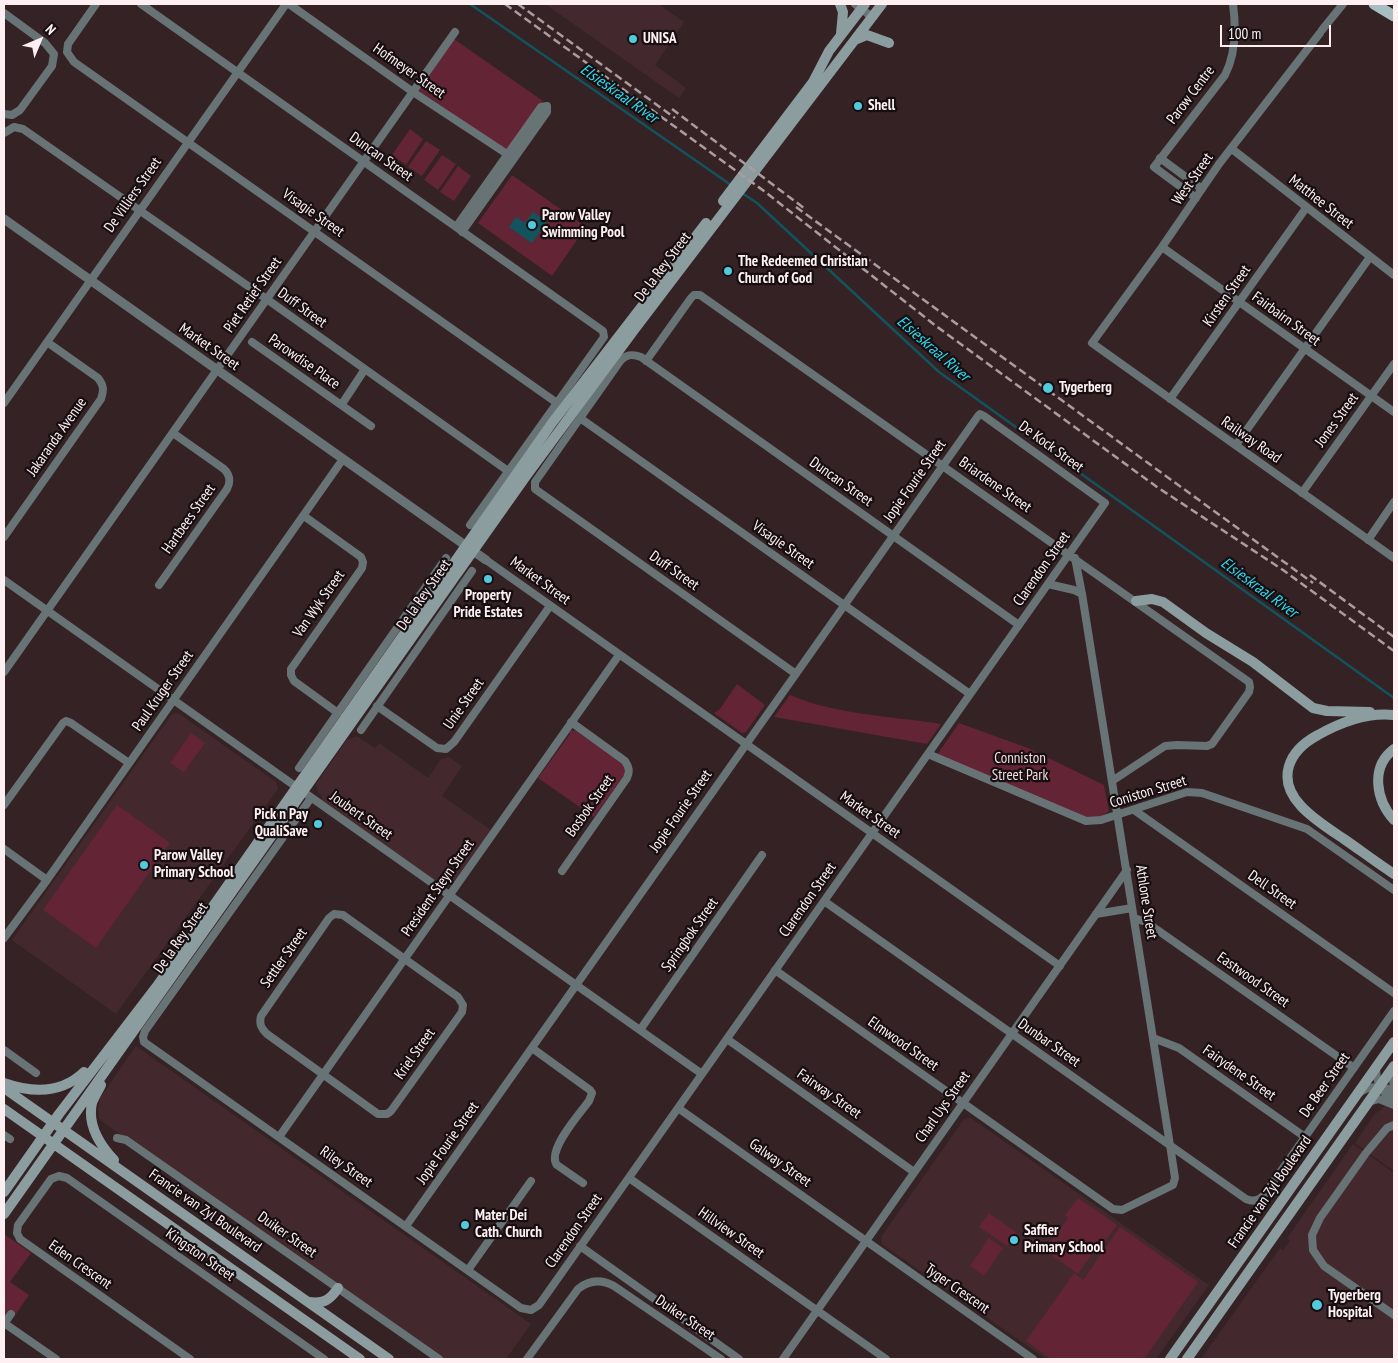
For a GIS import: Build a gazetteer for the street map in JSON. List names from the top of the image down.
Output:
{
  "streets": {
    "main road": ["De la Rey Street", "Francie van Zyl Boulevard"],
    "street": [
      "Hofmeyer Street",
      "Parow Centre",
      "Duncan Street",
      "West Street",
      "De Villiers Street",
      "Matthee Street",
      "Visagie Street",
      "Piet Retief Street",
      "Kirsten Street",
      "Duff Street",
      "Fairbairn Street",
      "Market Street",
      "Parowdise Place",
      "Jones Street",
      "Jakaranda Avenue",
      "Railway Road",
      "De Kock Street",
      "Jopie Fourie Street",
      "Briardene Street",
      "Hartbees Street",
      "Clarendon Street",
      "Van Wyk Street",
      "Paul Kruger Street",
      "Unie Street",
      "Coniston Street",
      "Bosbok Street",
      "Joubert Street",
      "President Steyn Street",
      "Dell Street",
      "Athlone Street",
      "Springbok Street",
      "Settler Street",
      "Eastwood Street",
      "Dunbar Street",
      "Elmwood Street",
      "Kriel Street",
      "Fairydene Street",
      "De Beer Street",
      "Fairway Street",
      "Charl Uys Street",
      "Galway Street",
      "Riley Street",
      "Hillview Street",
      "Duiker Street",
      "Kingston Street",
      "Eden Crescent",
      "Tyger Crescent"
    ]
  },
  "crossings": [
    ["Hofmeyer Street", "Piet Retief Street"],
    ["Parow Centre", "West Street"],
    ["Duncan Street", "De Villiers Street"],
    ["Duncan Street", "Visagie Street"],
    ["Duncan Street", "Piet Retief Street"],
    ["Duncan Street", "Jopie Fourie Street"],
    ["Duncan Street", "Briardene Street"],
    ["Duncan Street", "Clarendon Street"],
    ["West Street", "Matthee Street"],
    ["West Street", "Fairbairn Street"],
    ["West Street", "Railway Road"],
    ["De Villiers Street", "Visagie Street"],
    ["De Villiers Street", "Duff Street"],
    ["De Villiers Street", "Market Street"],
    ["De Villiers Street", "Jakaranda Avenue"],
    ["Matthee Street", "Kirsten Street"],
    ["Visagie Street", "Piet Retief Street"],
    ["Visagie Street", "Duff Street"],
    ["Visagie Street", "Jopie Fourie Street"],
    ["Visagie Street", "Clarendon Street"],
    ["De la Rey Street", "Market Street"],
    ["De la Rey Street", "Van Wyk Street"],
    ["De la Rey Street", "Unie Street"],
    ["De la Rey Street", "Joubert Street"],
    ["De la Rey Street", "Riley Street"],
    ["De la Rey Street", "Francie van Zyl Boulevard"],
    ["Piet Retief Street", "Duff Street"],
    ["Piet Retief Street", "Market Street"],
    ["Piet Retief Street", "Hartbees Street"],
    ["Piet Retief Street", "Joubert Street"],
    ["Kirsten Street", "Fairbairn Street"],
    ["Kirsten Street", "Railway Road"],
    ["Duff Street", "Parowdise Place"],
    ["Duff Street", "Jopie Fourie Street"],
    ["Fairbairn Street", "Jones Street"],
    ["Market Street", "Jopie Fourie Street"],
    ["Market Street", "Clarendon Street"],
    ["Market Street", "Paul Kruger Street"],
    ["Market Street", "Unie Street"],
    ["Market Street", "President Steyn Street"],
    ["Market Street", "Charl Uys Street"],
    ["Jones Street", "Railway Road"],
    ["De Kock Street", "Jopie Fourie Street"],
    ["De Kock Street", "Clarendon Street"],
    ["Jopie Fourie Street", "Briardene Street"],
    ["Jopie Fourie Street", "Joubert Street"],
    ["Jopie Fourie Street", "Riley Street"],
    ["Briardene Street", "Clarendon Street"],
    ["Briardene Street", "Athlone Street"],
    ["Clarendon Street", "Coniston Street"],
    ["Clarendon Street", "Joubert Street"],
    ["Clarendon Street", "Athlone Street"],
    ["Clarendon Street", "Dunbar Street"],
    ["Clarendon Street", "Elmwood Street"],
    ["Clarendon Street", "Fairway Street"],
    ["Clarendon Street", "Galway Street"],
    ["Clarendon Street", "Riley Street"],
    ["Clarendon Street", "Hillview Street"],
    ["Van Wyk Street", "Paul Kruger Street"],
    ["Paul Kruger Street", "Joubert Street"],
    ["Coniston Street", "Dell Street"],
    ["Coniston Street", "Athlone Street"],
    ["Bosbok Street", "President Steyn Street"],
    ["Joubert Street", "President Steyn Street"],
    ["Joubert Street", "Springbok Street"],
    ["President Steyn Street", "Settler Street"],
    ["President Steyn Street", "Kriel Street"],
    ["President Steyn Street", "Riley Street"],
    ["Athlone Street", "Eastwood Street"],
    ["Athlone Street", "Dunbar Street"],
    ["Athlone Street", "Elmwood Street"],
    ["Athlone Street", "Fairydene Street"],
    ["Athlone Street", "Charl Uys Street"],
    ["Settler Street", "Kriel Street"],
    ["Eastwood Street", "De Beer Street"],
    ["Dunbar Street", "De Beer Street"],
    ["Dunbar Street", "Charl Uys Street"],
    ["Elmwood Street", "Charl Uys Street"],
    ["Fairydene Street", "De Beer Street"],
    ["Fairway Street", "Charl Uys Street"],
    ["Charl Uys Street", "Galway Street"],
    ["Charl Uys Street", "Hillview Street"],
    ["Charl Uys Street", "Tyger Crescent"],
    ["Galway Street", "Tyger Crescent"],
    ["Kingston Street", "Eden Crescent"]
  ],
  "water": ["Elsieskraal River"],
  "parks": ["Conniston Street Park"],
  "places": [
    "UNISA",
    "Shell",
    "Parow Valley Swimming Pool",
    "The Redeemed Christian Church of God",
    "Tygerberg",
    "Property Pride Estates",
    "Pick n Pay QualiSave",
    "Parow Valley Primary School",
    "Mater Dei Cath. Church",
    "Saffier Primary School",
    "Tygerberg Hospital"
  ],
  "scale_bar": "100 m",
  "north": "top right"
}
